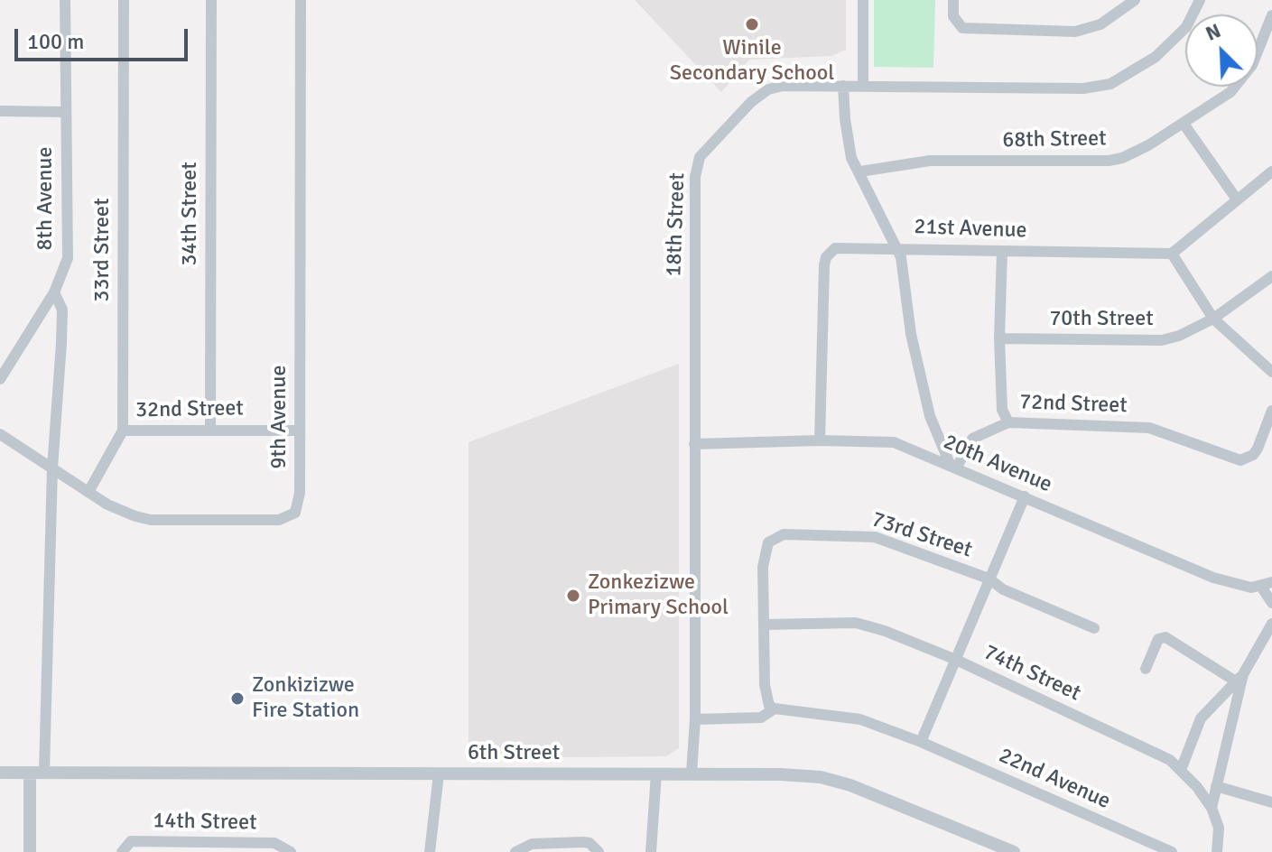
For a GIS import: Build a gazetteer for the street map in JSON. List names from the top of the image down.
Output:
{
  "streets": {
    "street": [
      "68th Street",
      "8th Avenue",
      "34th Street",
      "18th Street",
      "21st Avenue",
      "33rd Street",
      "70th Street",
      "72nd Street",
      "32nd Street",
      "9th Avenue",
      "20th Avenue",
      "73rd Street",
      "74th Street",
      "6th Street",
      "22nd Avenue",
      "14th Street"
    ]
  },
  "crossings": [
    ["34th Street", "32nd Street"],
    ["18th Street", "20th Avenue"],
    ["18th Street", "6th Street"],
    ["21st Avenue", "72nd Street"],
    ["21st Avenue", "20th Avenue"],
    ["33rd Street", "32nd Street"],
    ["33rd Street", "9th Avenue"],
    ["70th Street", "72nd Street"],
    ["32nd Street", "9th Avenue"],
    ["73rd Street", "74th Street"],
    ["73rd Street", "22nd Avenue"]
  ],
  "places": ["Winile Secondary School", "Zonkezizwe Primary School", "Zonkizizwe Fire Station"],
  "scale_bar": "100 m",
  "north": "top left"
}
